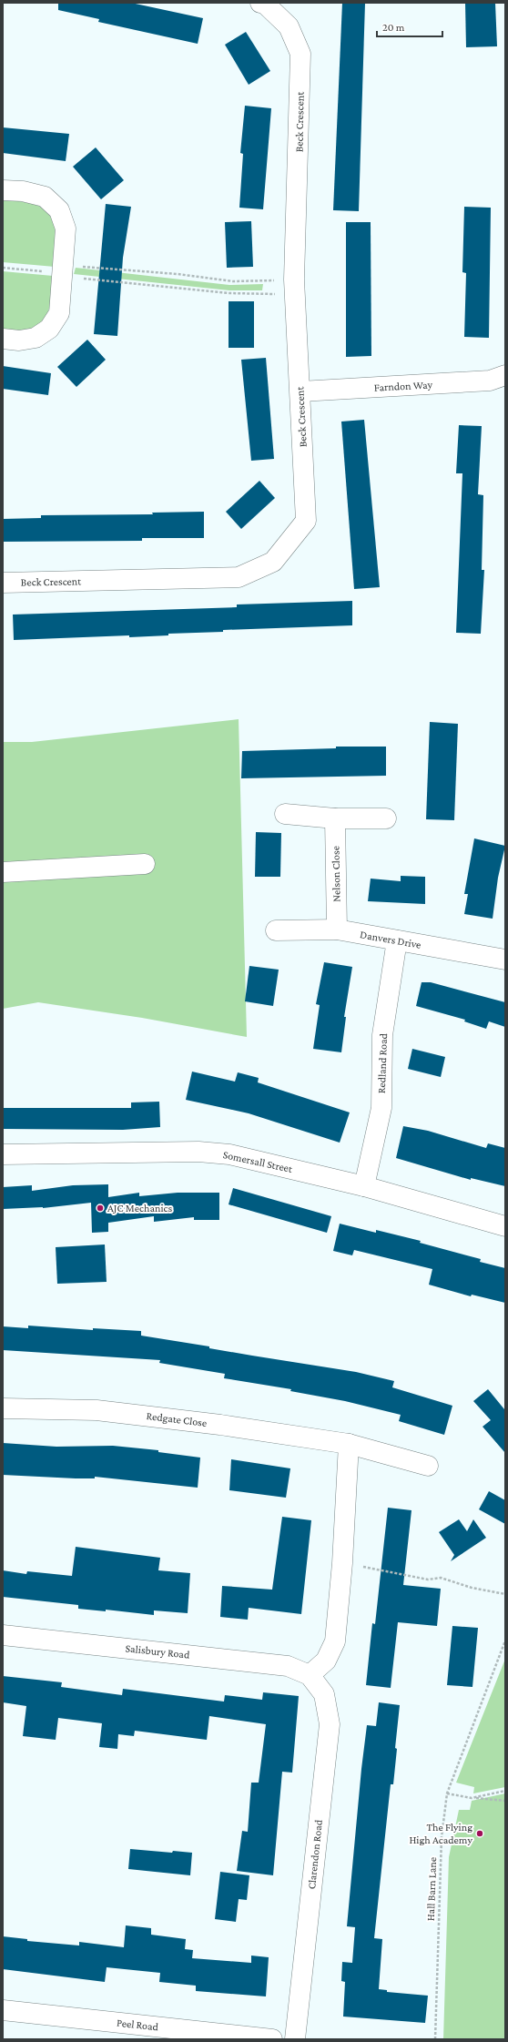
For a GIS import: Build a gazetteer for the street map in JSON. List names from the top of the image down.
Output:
{
  "streets": {
    "street": [
      "Beck Crescent",
      "Farndon Way",
      "Nelson Close",
      "Danvers Drive",
      "Redland Road",
      "Somersall Street",
      "Redgate Close",
      "Salisbury Road",
      "Clarendon Road",
      "Peel Road"
    ],
    "path": ["Hall Barn Lane"]
  },
  "crossings": [
    ["Beck Crescent", "Farndon Way"],
    ["Nelson Close", "Danvers Drive"],
    ["Danvers Drive", "Redland Road"],
    ["Redland Road", "Somersall Street"],
    ["Salisbury Road", "Clarendon Road"]
  ],
  "places": ["AJC Mechanics", "The Flying High Academy"],
  "scale_bar": "20 m"
}
